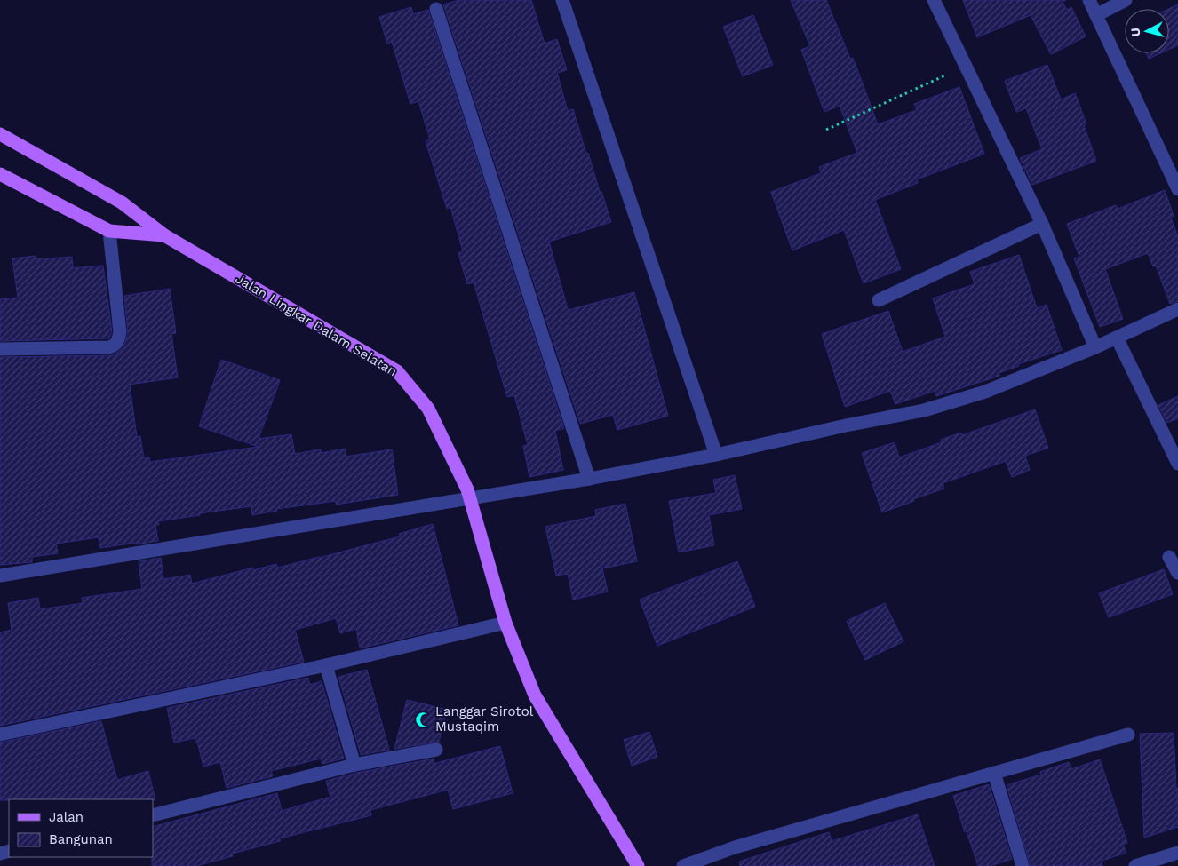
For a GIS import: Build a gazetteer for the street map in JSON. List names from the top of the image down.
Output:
{
  "streets": {
    "main road": ["Jalan Lingkar Dalam Selatan"]
  },
  "places": {
    "mosque": ["Langgar Sirotol Mustaqim"]
  },
  "legend": ["Jalan", "Bangunan"],
  "north": "left"
}
